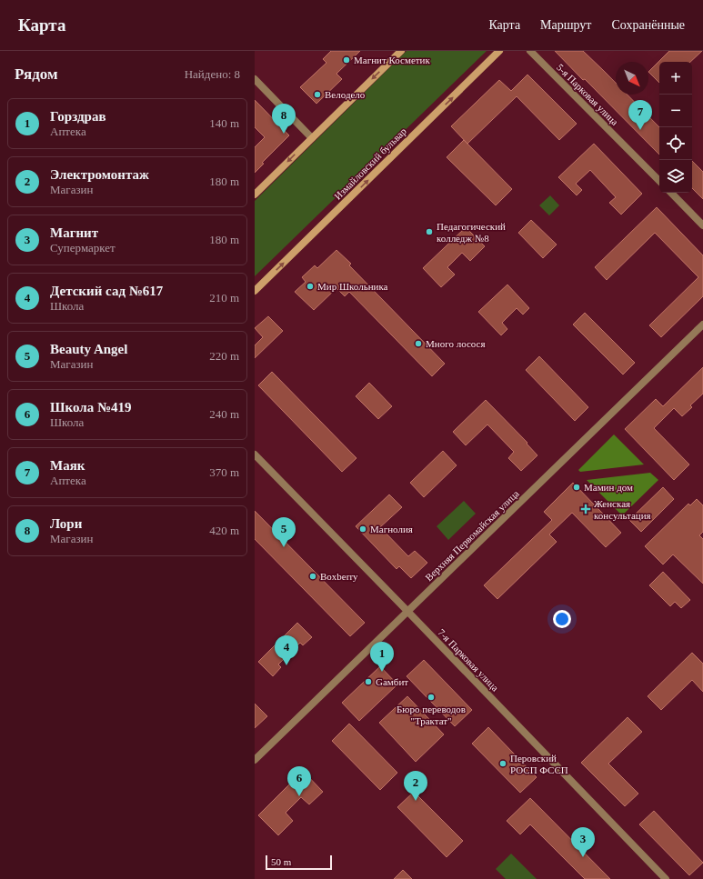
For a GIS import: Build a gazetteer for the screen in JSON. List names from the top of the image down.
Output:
{
  "streets": {
    "street": [
      "5-я Парковая улица",
      "Измайловский бульвар",
      "Верхняя Первомайская улица",
      "7-я Парковая улица"
    ]
  },
  "crossings": [
    ["Верхняя Первомайская улица", "7-я Парковая улица"]
  ],
  "one_way": ["Измайловский бульвар"],
  "places": {
    "other": [
      "Магнит Косметик",
      "Велодело",
      "Педагогический колледж №8",
      "Мир Школьника",
      "Много лосося",
      "Мамин дом",
      "Магнолия",
      "Boxberry",
      "Gамбит",
      "Бюро переводов \"Трактат\"",
      "Перовский РОСП ФССП"
    ],
    "health": ["Женская консультация"]
  },
  "scale_bar": "50 m",
  "north": "bottom right",
  "page": {
    "header": "Карта",
    "nav": ["Карта", "Маршрут", "Сохранённые"],
    "heading": ["Рядом", "Найдено: 8"],
    "map_buttons": ["+", "−"],
    "list": [
      {
        "mark": "1",
        "name": "Горздрав",
        "note": "Аптека",
        "value": "140 m"
      },
      {
        "mark": "2",
        "name": "Электромонтаж",
        "note": "Магазин",
        "value": "180 m"
      },
      {
        "mark": "3",
        "name": "Магнит",
        "note": "Супермаркет",
        "value": "180 m"
      },
      {
        "mark": "4",
        "name": "Детский сад №617",
        "note": "Школа",
        "value": "210 m"
      },
      {
        "mark": "5",
        "name": "Beauty Angel",
        "note": "Магазин",
        "value": "220 m"
      },
      {
        "mark": "6",
        "name": "Школа №419",
        "note": "Школа",
        "value": "240 m"
      },
      {
        "mark": "7",
        "name": "Маяк",
        "note": "Аптека",
        "value": "370 m"
      },
      {
        "mark": "8",
        "name": "Лори",
        "note": "Магазин",
        "value": "420 m"
      }
    ],
    "pins": [
      "7",
      "8",
      "5",
      "4",
      "1",
      "6",
      "2",
      "3"
    ],
    "scale": "50 m"
  }
}
